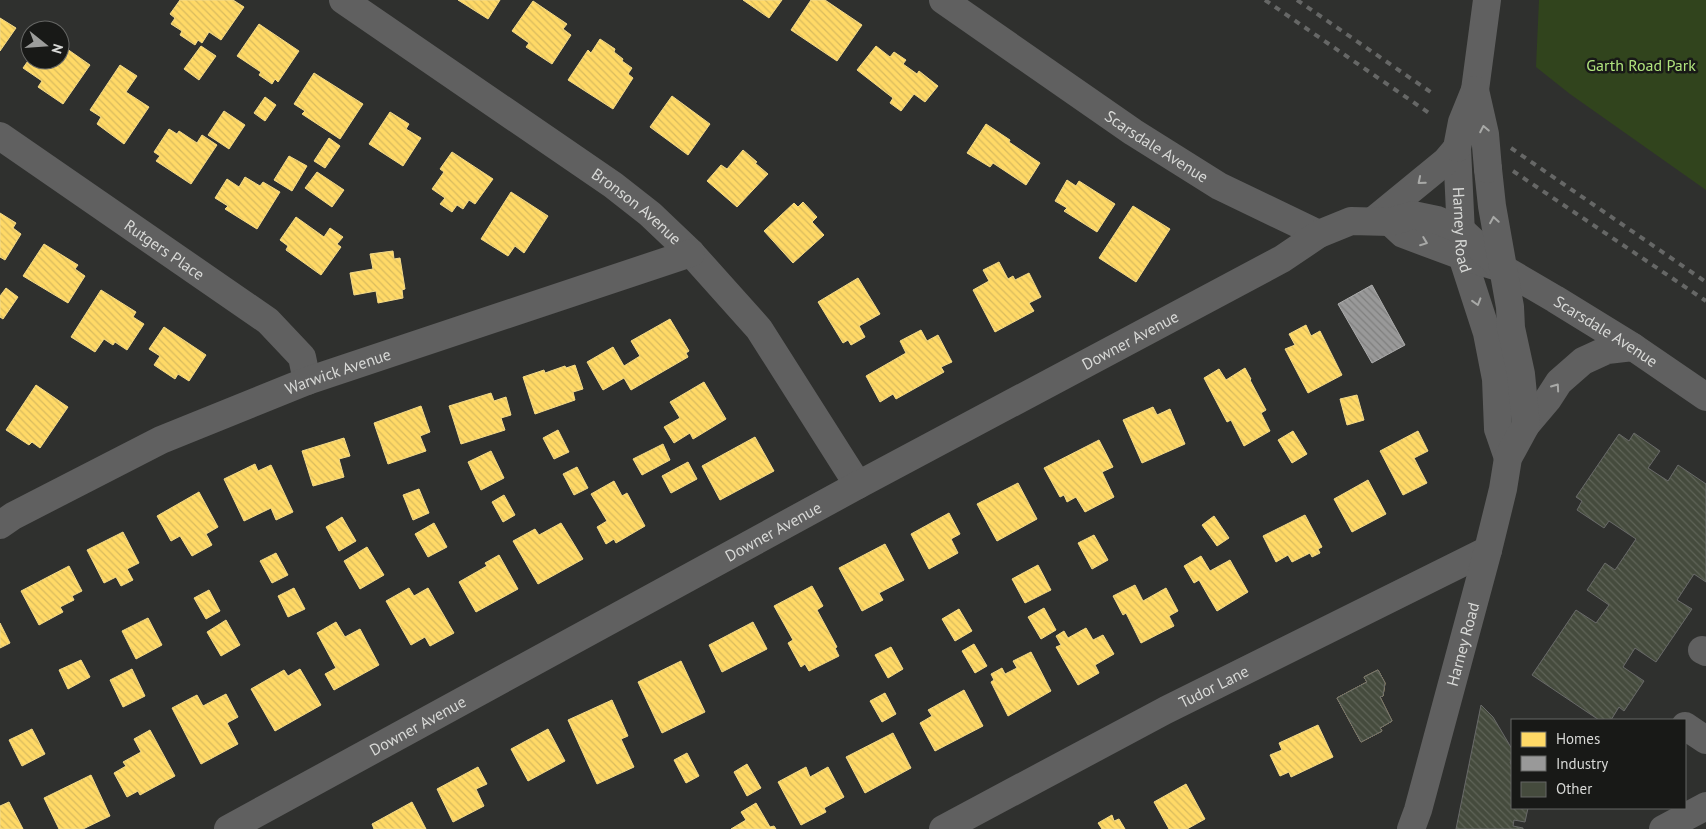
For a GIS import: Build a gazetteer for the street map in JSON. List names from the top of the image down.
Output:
{
  "streets": {
    "street": [
      "Scarsdale Avenue",
      "Bronson Avenue",
      "Harney Road",
      "Rutgers Place",
      "Downer Avenue",
      "Warwick Avenue",
      "Tudor Lane"
    ]
  },
  "crossings": [
    ["Scarsdale Avenue", "Harney Road"],
    ["Scarsdale Avenue", "Downer Avenue"],
    ["Bronson Avenue", "Downer Avenue"],
    ["Bronson Avenue", "Warwick Avenue"],
    ["Harney Road", "Tudor Lane"],
    ["Rutgers Place", "Warwick Avenue"]
  ],
  "parks": ["Garth Road Park"],
  "legend": ["Homes", "Industry", "Other"],
  "north": "right"
}
